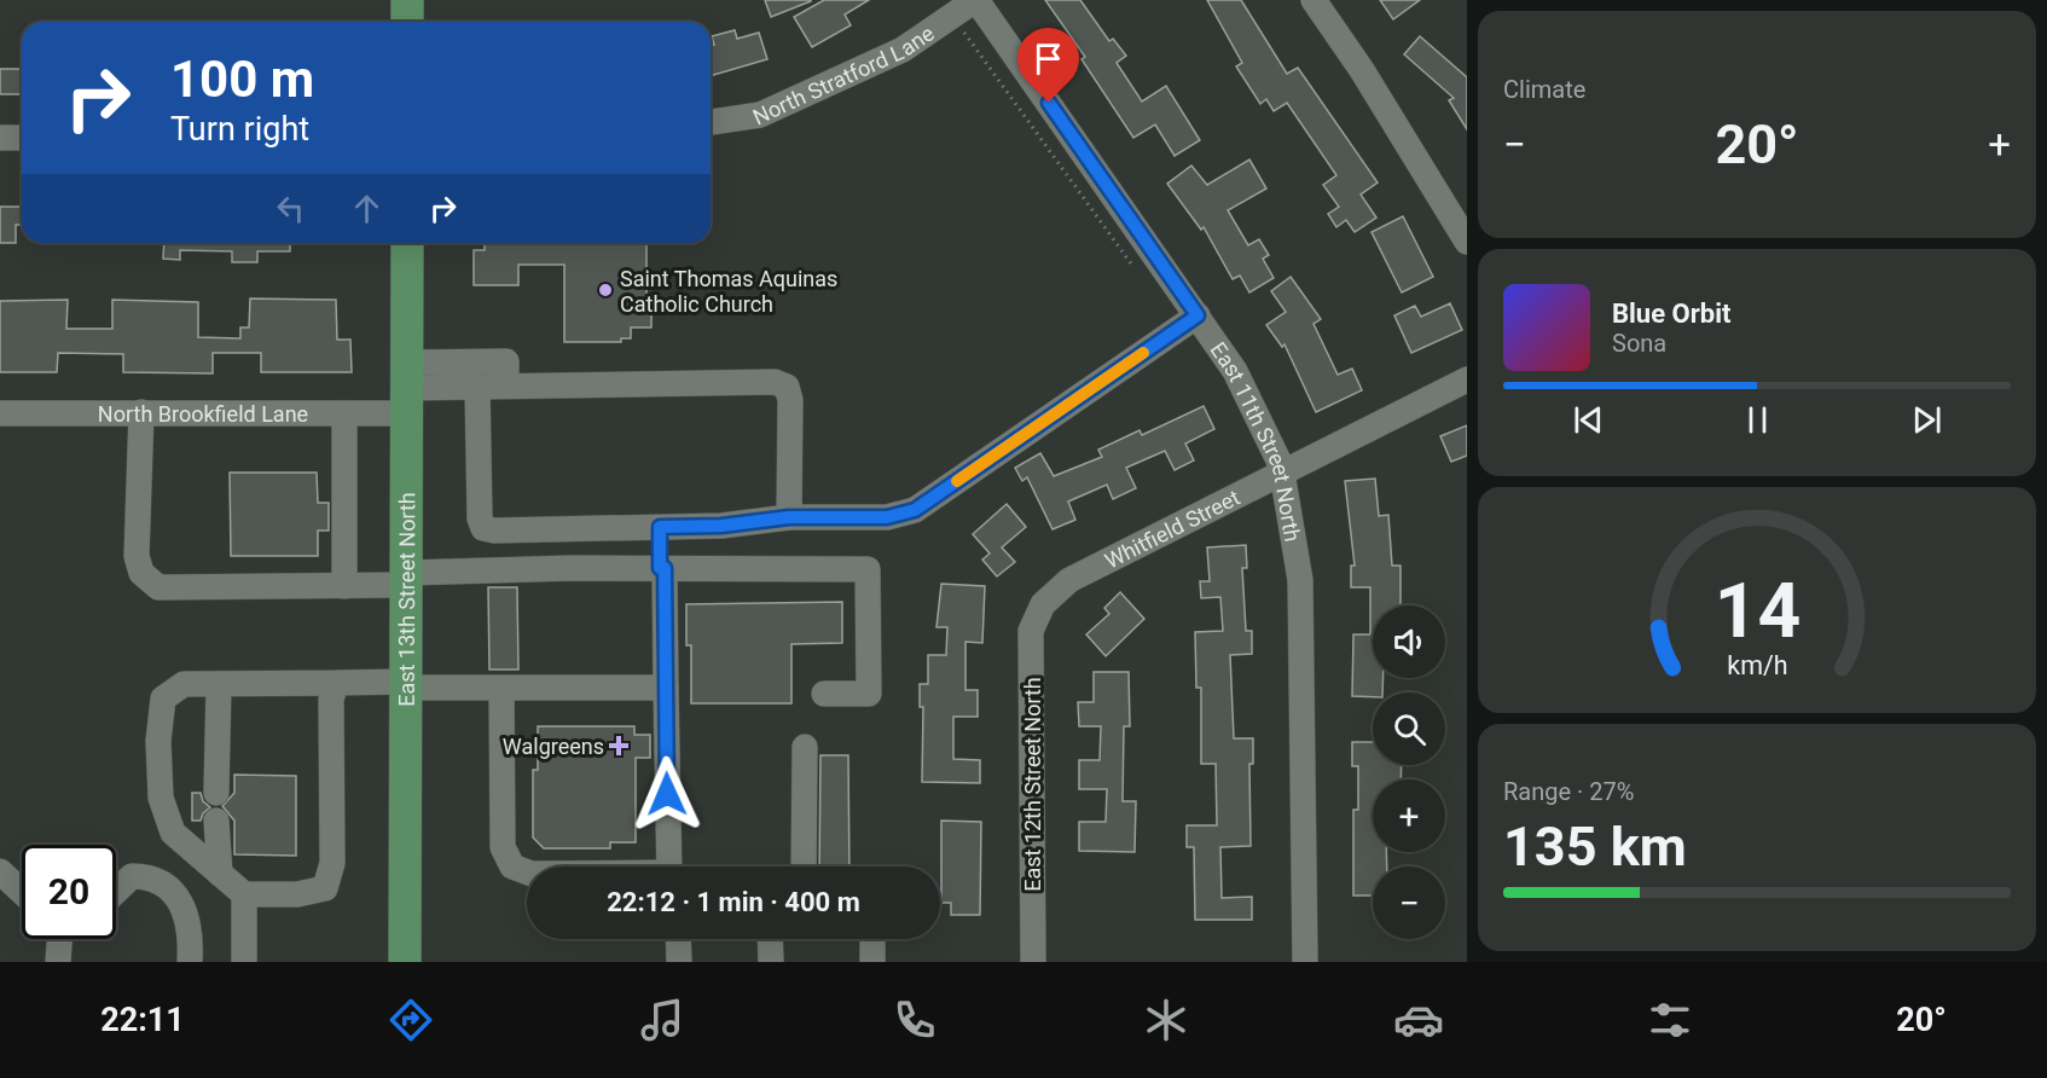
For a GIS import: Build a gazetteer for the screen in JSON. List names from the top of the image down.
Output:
{
  "streets": {
    "main road": ["East 13th Street North"],
    "street": [
      "North Stratford Lane",
      "North Brookfield Lane",
      "East 11th Street North",
      "Whitfield Street",
      "East 12th Street North"
    ]
  },
  "crossings": [
    ["North Stratford Lane", "East 11th Street North"],
    ["North Brookfield Lane", "East 13th Street North"],
    ["East 11th Street North", "Whitfield Street"],
    ["Whitfield Street", "East 12th Street North"]
  ],
  "places": {
    "other": ["Saint Thomas Aquinas Catholic Church"],
    "health": ["Walgreens"]
  },
  "page": {
    "tile": [
      "Climate",
      ["Range · 27%", "135 km"]
    ],
    "turn": ["100 m", "Turn right"],
    "heat": ["−", "20°", "+"],
    "song": ["Blue Orbit", "Sona"],
    "map_buttons": ["+", "−"],
    "limit": "20",
    "trip": "22:12 · 1 min · 400 m",
    "tabs": ["22:11", "20°"],
    "gauge": ["14", "km/h"]
  }
}
